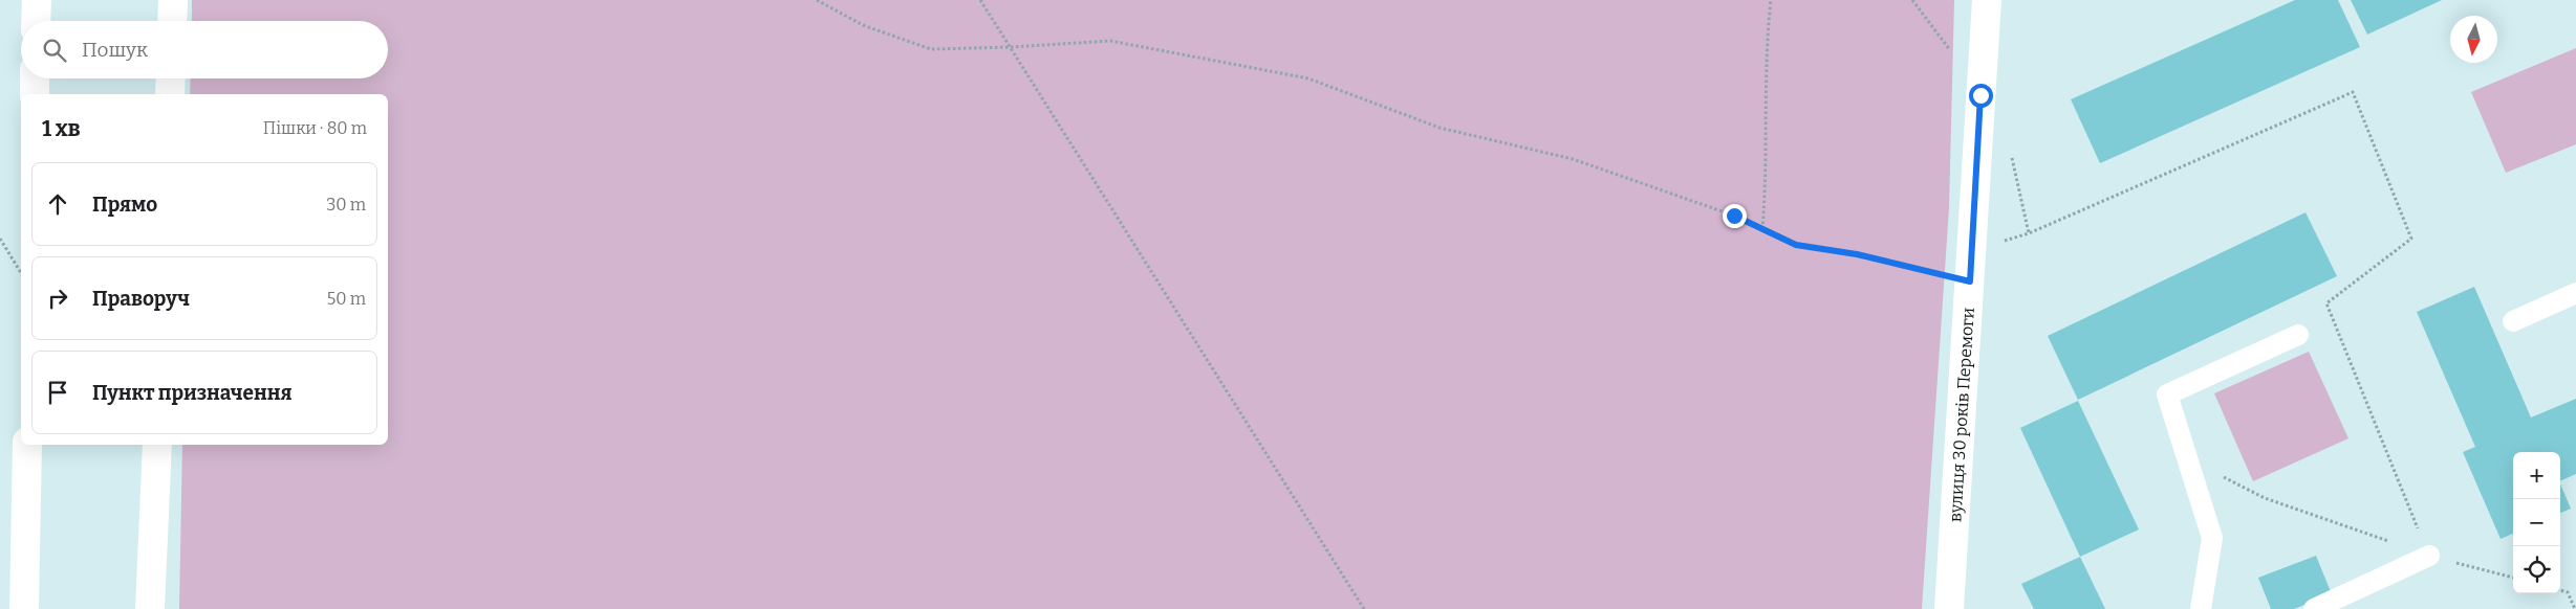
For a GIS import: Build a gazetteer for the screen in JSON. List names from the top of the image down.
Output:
{
  "streets": {
    "street": ["вулиця 30 років Перемоги"]
  },
  "north": "bottom",
  "page": {
    "search": "Пошук",
    "heading": ["1 хв", "Пішки · 80 m"],
    "list": [
      ["Прямо", "30 m"],
      ["Праворуч", "50 m"],
      "Пункт призначення"
    ],
    "map_buttons": ["+", "−"]
  }
}
